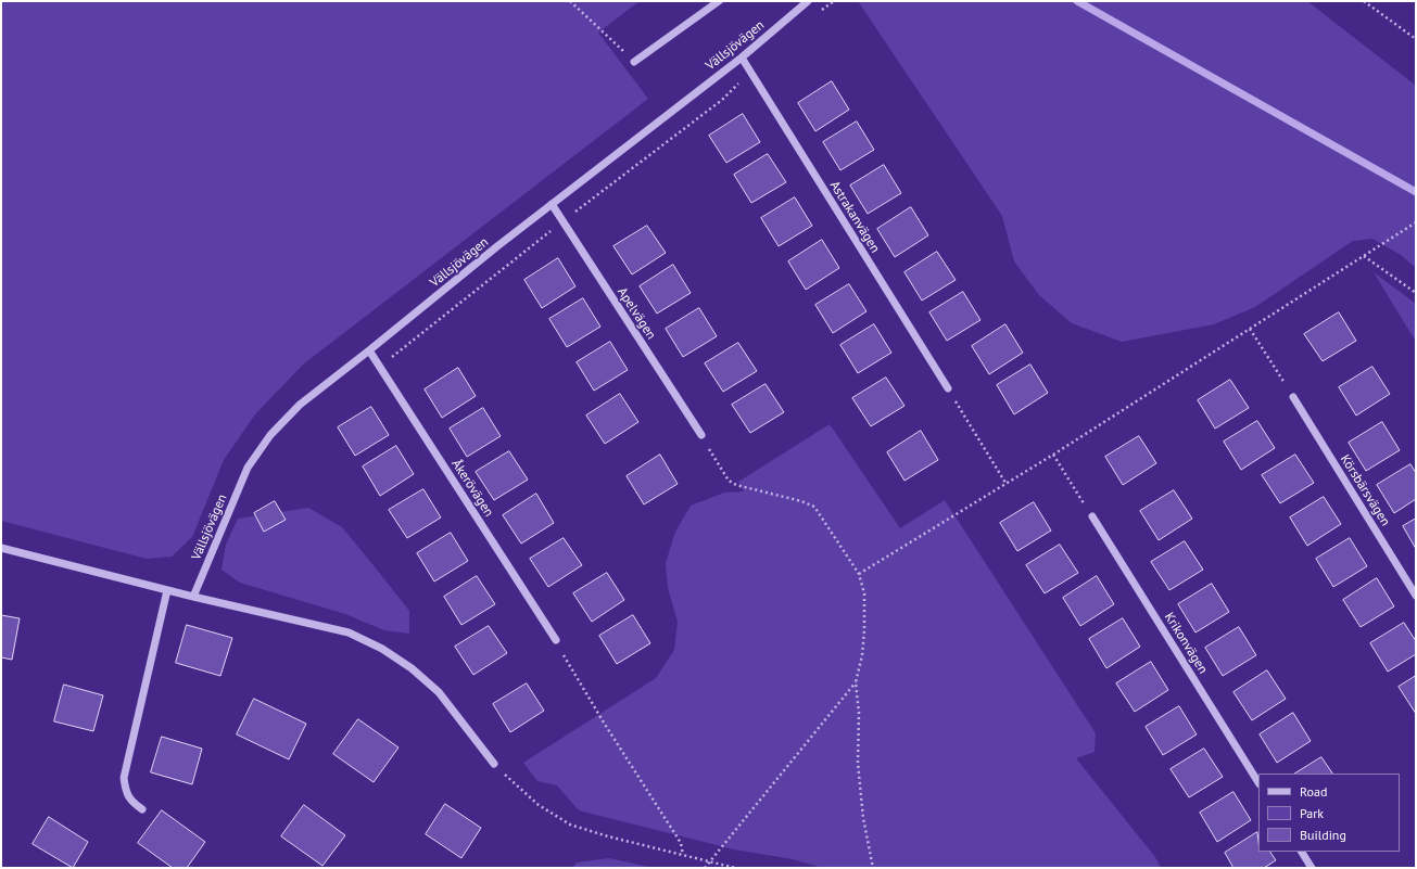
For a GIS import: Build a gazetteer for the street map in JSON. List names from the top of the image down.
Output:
{
  "streets": {
    "street": [
      "Vällsjövägen",
      "Astrakanvägen",
      "Apelvägen",
      "Åkerövägen",
      "Körsbärsvägen",
      "Krikonvägen"
    ]
  },
  "crossings": [
    ["Vällsjövägen", "Astrakanvägen"],
    ["Vällsjövägen", "Apelvägen"],
    ["Vällsjövägen", "Åkerövägen"]
  ],
  "legend": ["Road", "Park", "Building"]
}
